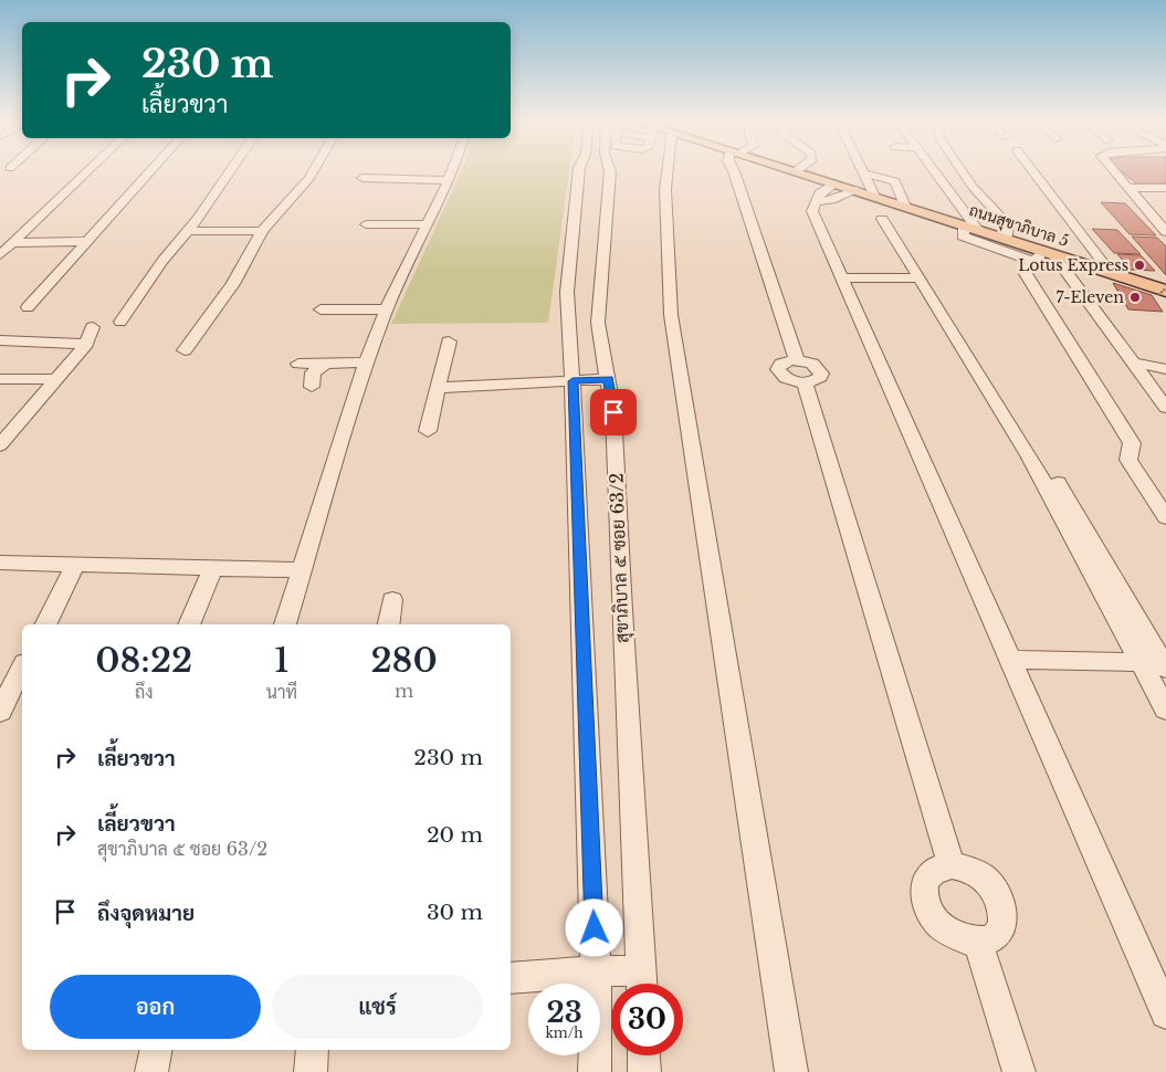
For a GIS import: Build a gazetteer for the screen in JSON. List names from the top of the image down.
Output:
{
  "streets": {
    "main road": ["ถนนสุขาภิบาล 5"],
    "street": ["สุขาภิบาล ๕ ซอย 63/2"]
  },
  "places": ["Lotus Express", "7-Eleven"],
  "page": {
    "turn": ["230 m", "เลี้ยวขวา"],
    "eta": [
      "08:22",
      "ถึง",
      "1",
      "นาที",
      "280",
      "m"
    ],
    "list": [
      {
        "name": "เลี้ยวขวา",
        "value": "230 m"
      },
      {
        "name": "เลี้ยวขวา",
        "note": "สุขาภิบาล ๕ ซอย 63/2",
        "value": "20 m"
      },
      {
        "name": "ถึงจุดหมาย",
        "value": "30 m"
      }
    ],
    "buttons": ["ออก", "แชร์"],
    "speed": "23 km/h",
    "limit": "30"
  }
}
